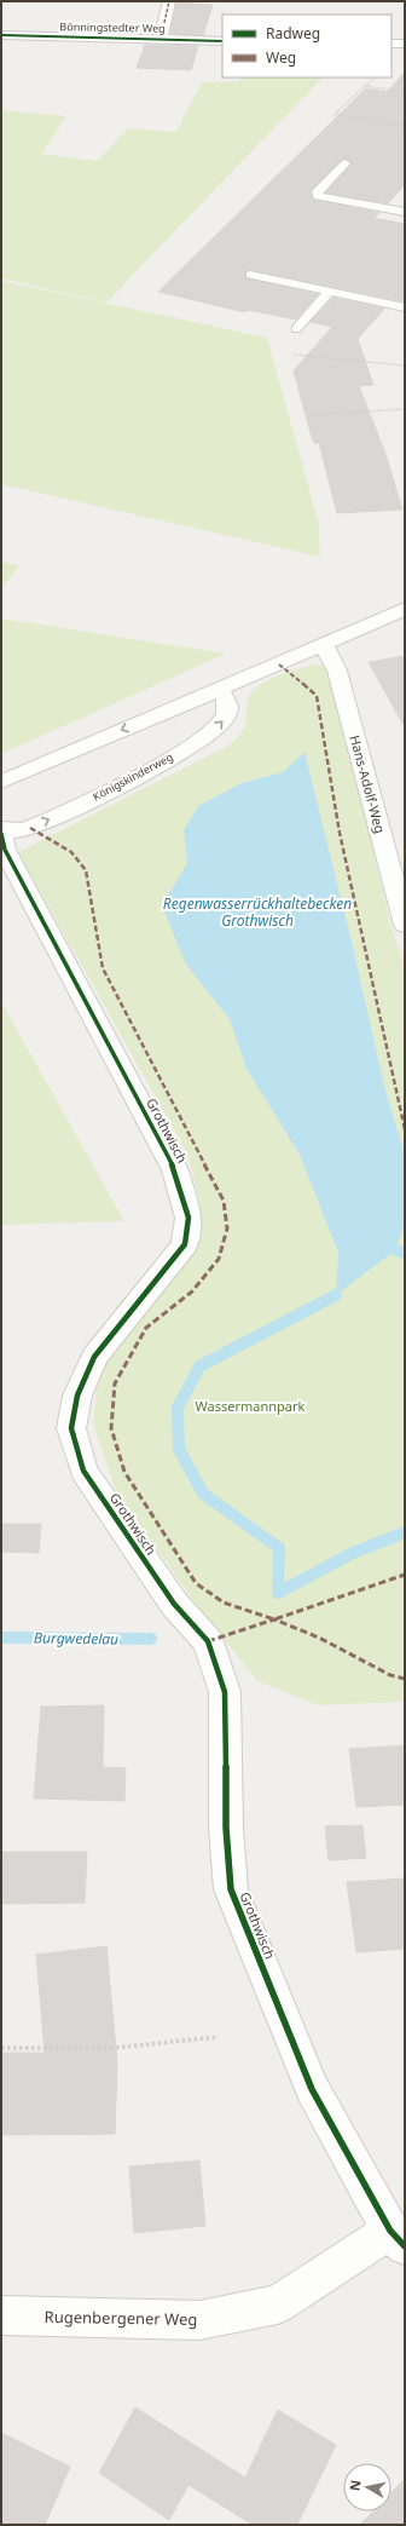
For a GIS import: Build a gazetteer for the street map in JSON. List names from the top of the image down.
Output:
{
  "streets": {
    "street": [
      "Bönningstedter Weg",
      "Königskinderweg",
      "Hans-Adolf-Weg",
      "Grothwisch",
      "Rugenbergener Weg"
    ]
  },
  "crossings": [
    ["Grothwisch", "Rugenbergener Weg"]
  ],
  "water": ["Regenwasserrückhaltebecken Grothwisch", "Burgwedelau"],
  "parks": ["Wassermannpark"],
  "legend": ["Radweg", "Weg"],
  "north": "left"
}
